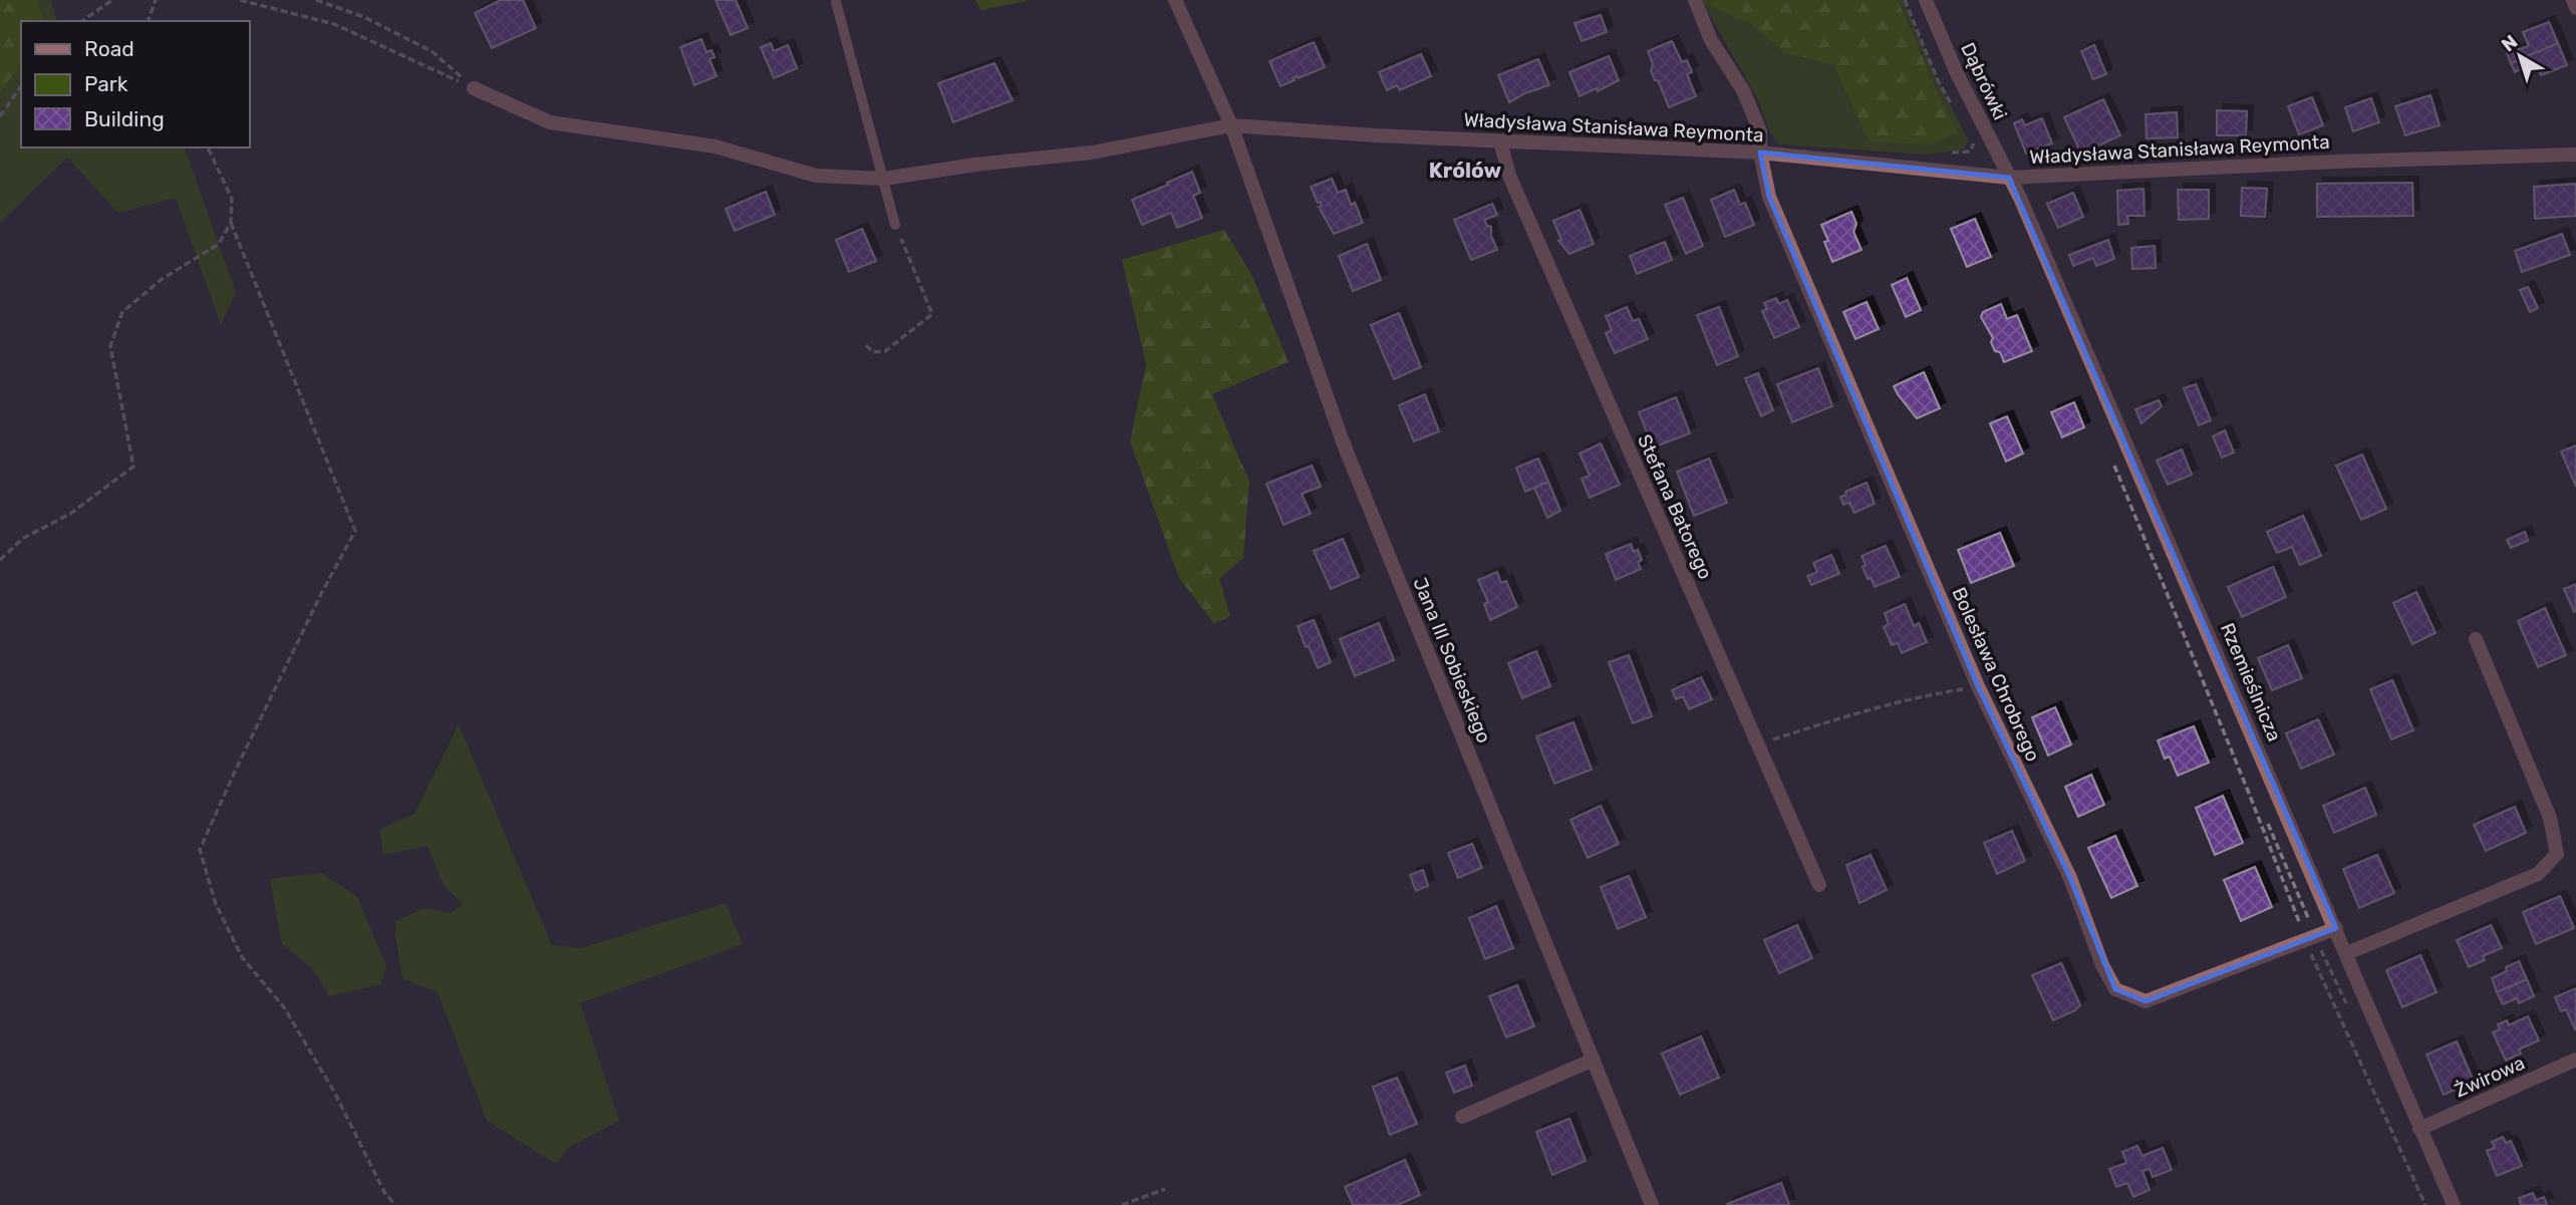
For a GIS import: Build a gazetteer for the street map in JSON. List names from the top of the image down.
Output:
{
  "streets": {
    "street": [
      "Dąbrówki",
      "Władysława Stanisława Reymonta",
      "Stefana Batorego",
      "Jana III Sobieskiego",
      "Bolesława Chrobrego",
      "Rzemieślnicza",
      "Żwirowa"
    ]
  },
  "crossings": [
    ["Dąbrówki", "Władysława Stanisława Reymonta"],
    ["Dąbrówki", "Rzemieślnicza"],
    ["Władysława Stanisława Reymonta", "Stefana Batorego"],
    ["Władysława Stanisława Reymonta", "Jana III Sobieskiego"],
    ["Władysława Stanisława Reymonta", "Bolesława Chrobrego"],
    ["Władysława Stanisława Reymonta", "Rzemieślnicza"],
    ["Bolesława Chrobrego", "Rzemieślnicza"],
    ["Rzemieślnicza", "Żwirowa"]
  ],
  "districts": ["Królów"],
  "legend": ["Road", "Park", "Building"],
  "north": "top left"
}
